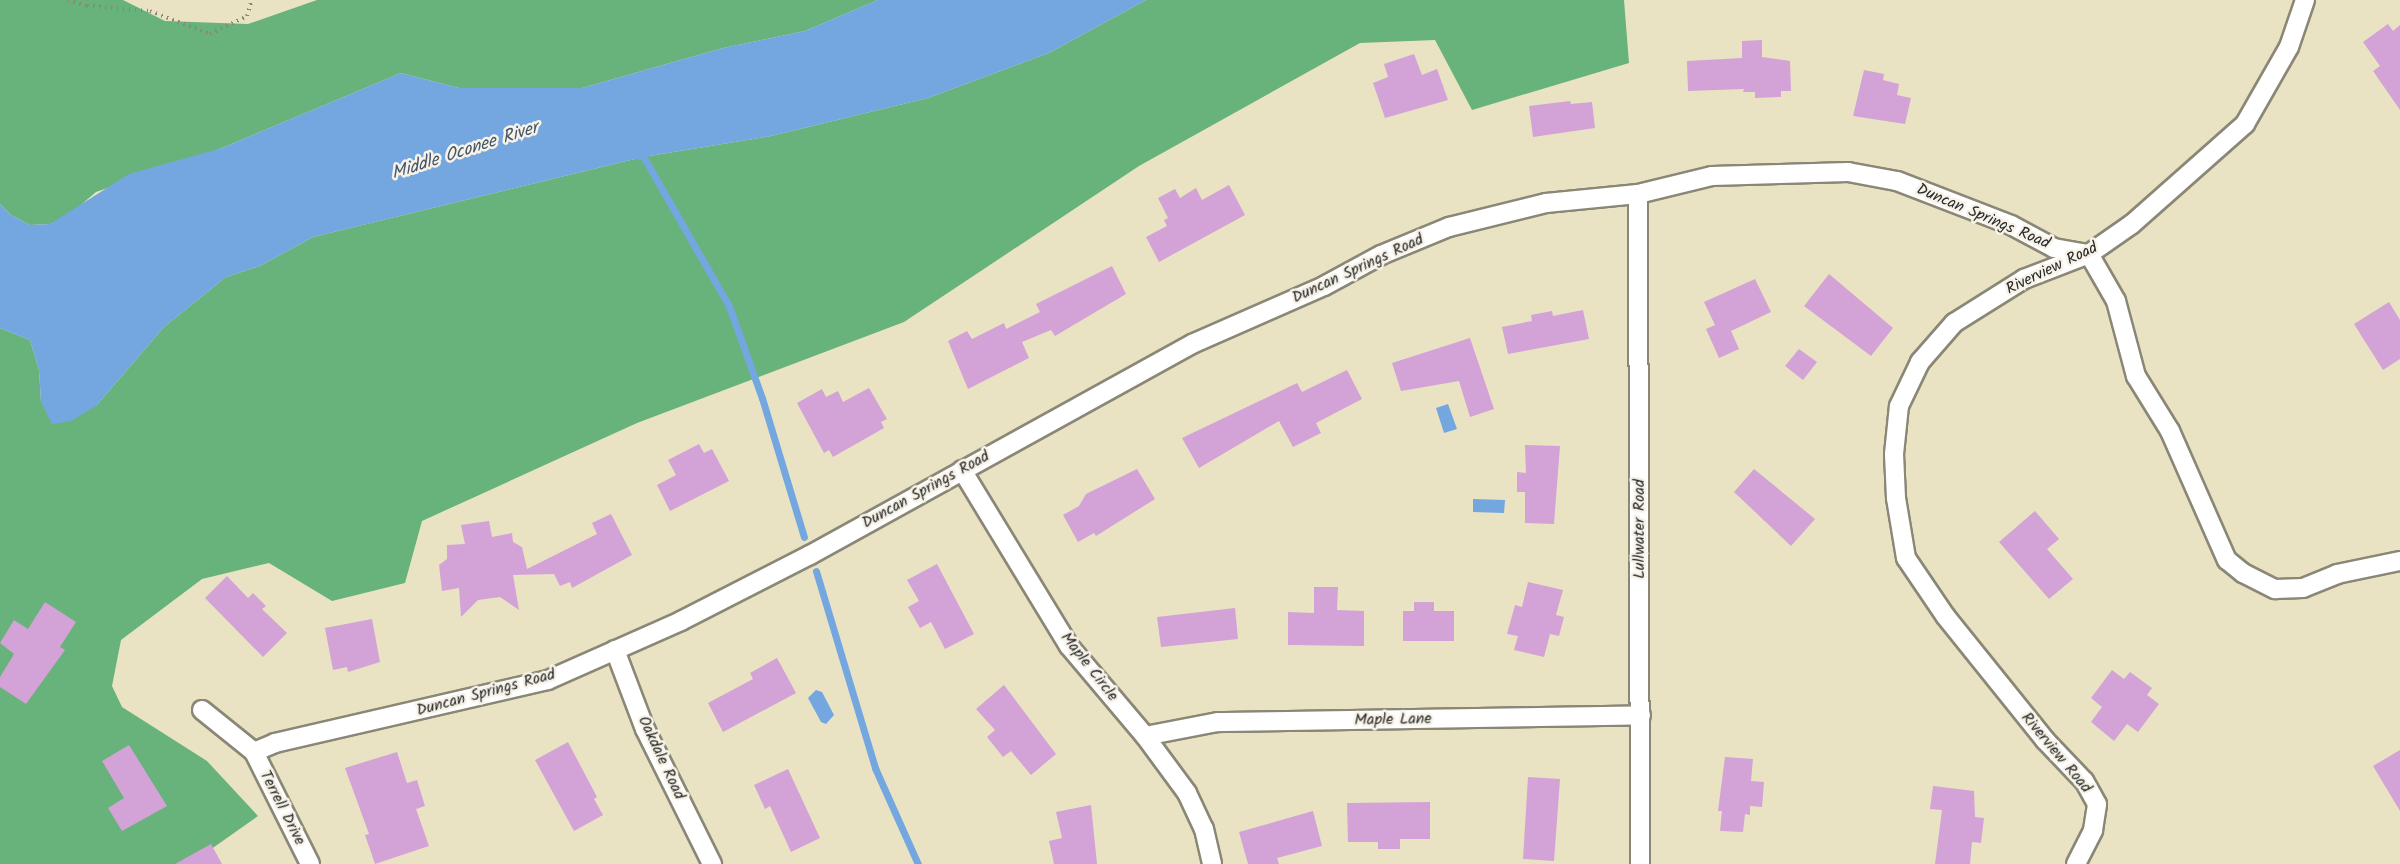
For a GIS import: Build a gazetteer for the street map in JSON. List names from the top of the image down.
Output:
{
  "streets": {
    "street": [
      "Duncan Springs Road",
      "Riverview Road",
      "Lullwater Road",
      "Maple Circle",
      "Maple Lane",
      "Oakdale Road",
      "Terrell Drive"
    ]
  },
  "crossings": [
    ["Duncan Springs Road", "Riverview Road"],
    ["Duncan Springs Road", "Lullwater Road"],
    ["Duncan Springs Road", "Maple Circle"],
    ["Duncan Springs Road", "Oakdale Road"],
    ["Duncan Springs Road", "Terrell Drive"],
    ["Lullwater Road", "Maple Lane"],
    ["Maple Circle", "Maple Lane"]
  ],
  "water": ["Middle Oconee River"]
}
